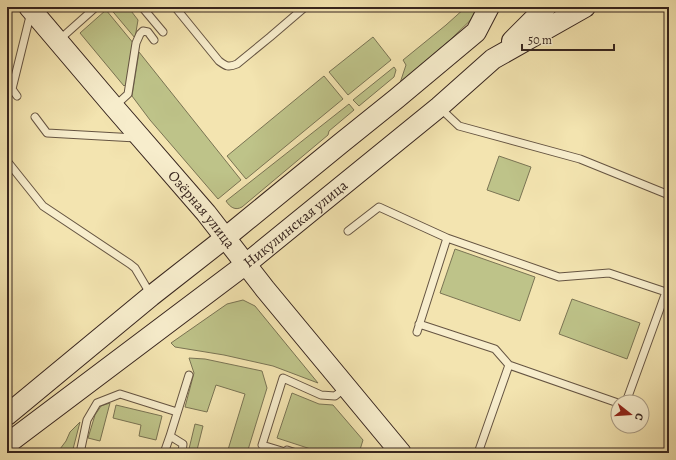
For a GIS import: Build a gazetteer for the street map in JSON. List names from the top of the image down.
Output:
{
  "streets": {
    "main road": ["Озёрная улица", "Никулинская улица"]
  },
  "crossings": [
    ["Озёрная улица", "Никулинская улица"]
  ],
  "scale_bar": "50 m",
  "north": "right"
}
